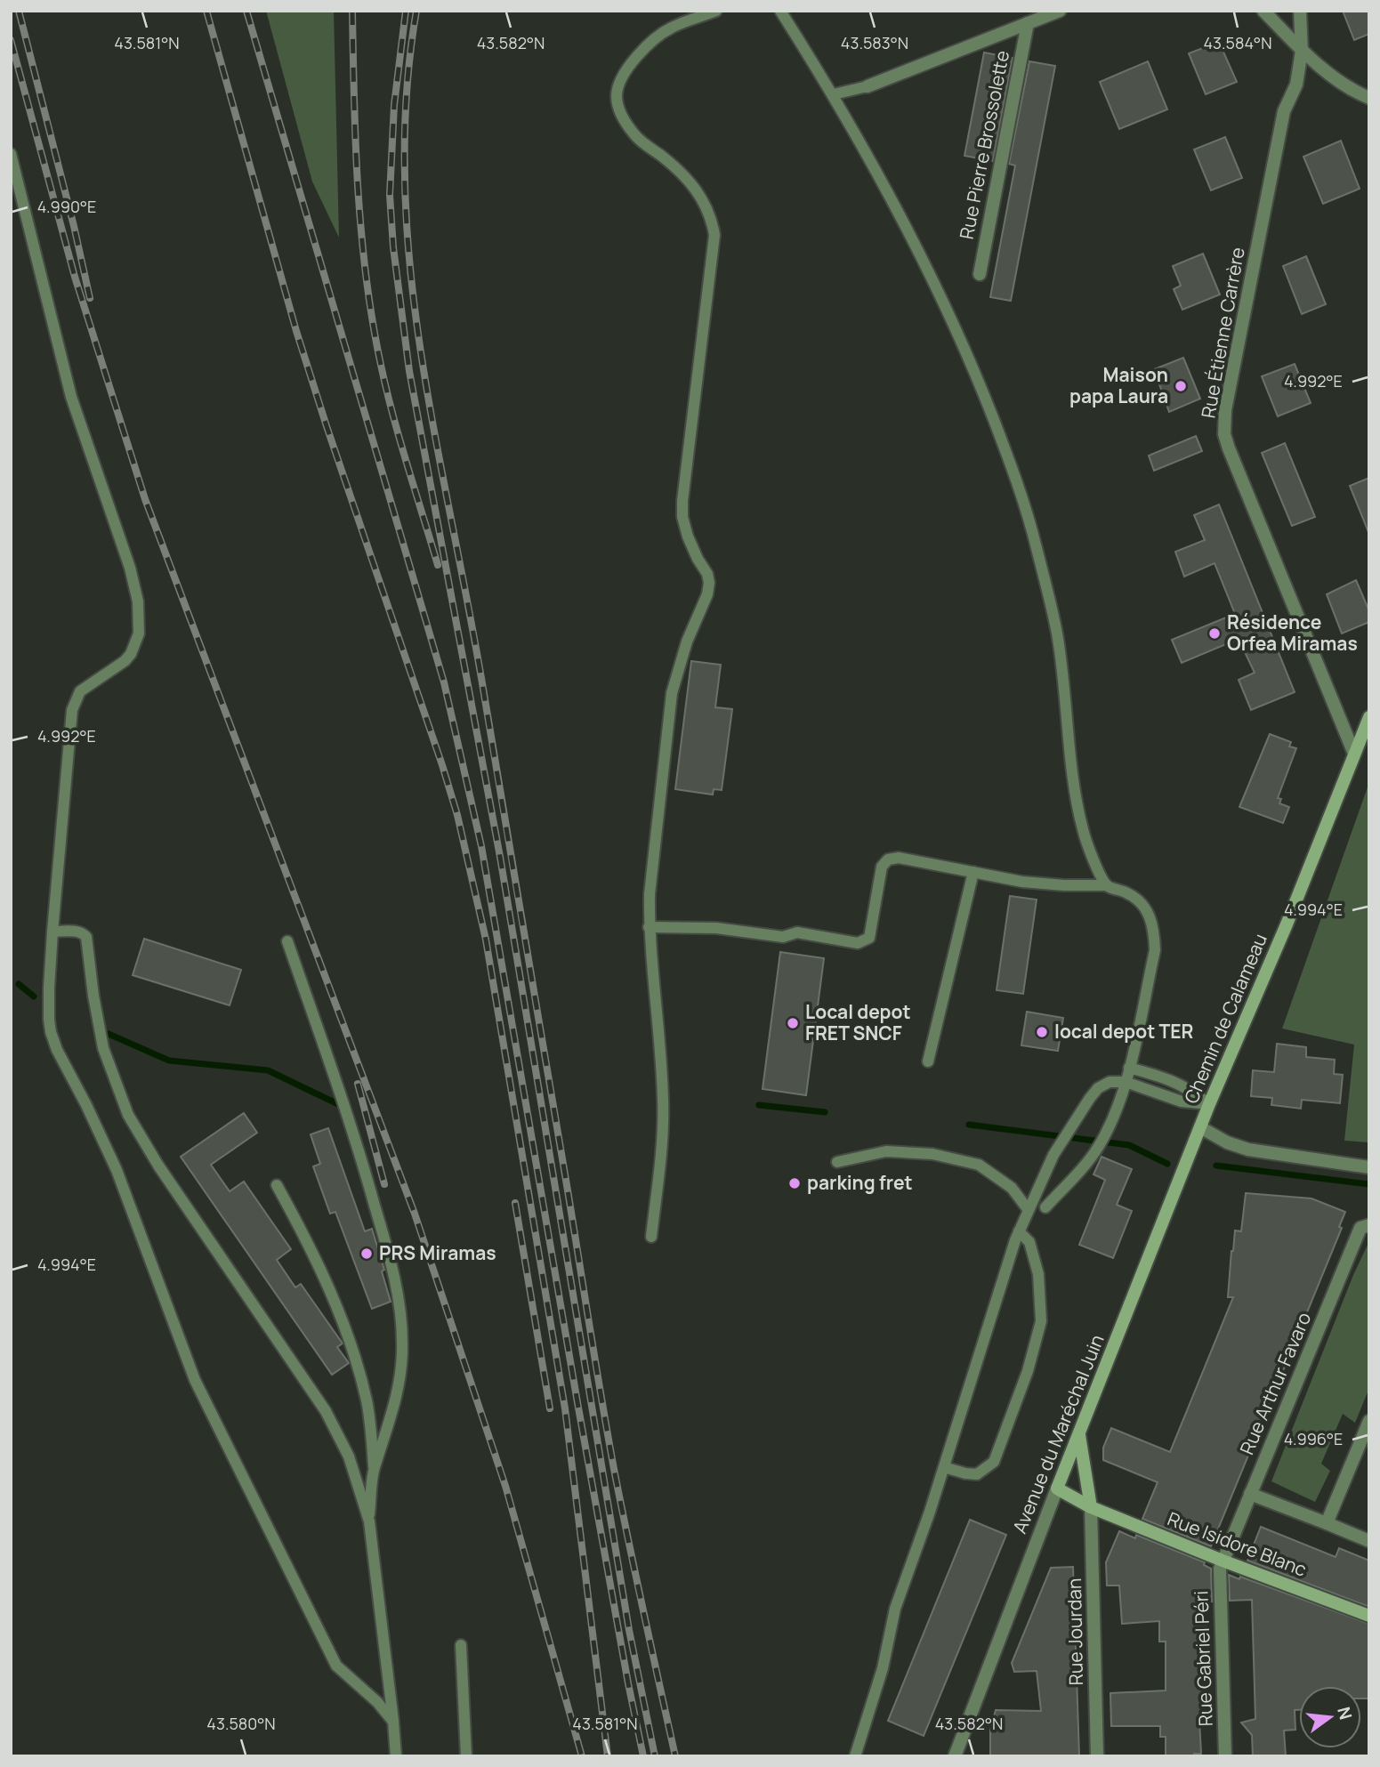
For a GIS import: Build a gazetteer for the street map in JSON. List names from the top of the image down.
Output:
{
  "streets": {
    "main road": ["Chemin de Calameau", "Avenue du Maréchal Juin", "Rue Isidore Blanc"],
    "street": [
      "Rue Pierre Brossolette",
      "Rue Étienne Carrère",
      "Rue Arthur Favaro",
      "Rue Jourdan",
      "Rue Gabriel Péri"
    ]
  },
  "crossings": [
    ["Rue Étienne Carrère", "Chemin de Calameau"],
    ["Chemin de Calameau", "Avenue du Maréchal Juin"],
    ["Rue Arthur Favaro", "Rue Isidore Blanc"],
    ["Rue Arthur Favaro", "Rue Gabriel Péri"],
    ["Avenue du Maréchal Juin", "Rue Isidore Blanc"],
    ["Rue Isidore Blanc", "Rue Jourdan"],
    ["Rue Isidore Blanc", "Rue Gabriel Péri"]
  ],
  "places": [
    "Maison papa Laura",
    "Résidence Orfea Miramas",
    "Local depot FRET SNCF",
    "local depot TER",
    "parking fret",
    "PRS Miramas"
  ],
  "north": "right",
  "coordinates": [
    "43.584°N",
    "43.581°N",
    "43.582°N",
    "43.583°N",
    "4.990°E",
    "4.992°E",
    "4.994°E",
    "4.996°E",
    "43.580°N"
  ]
}
